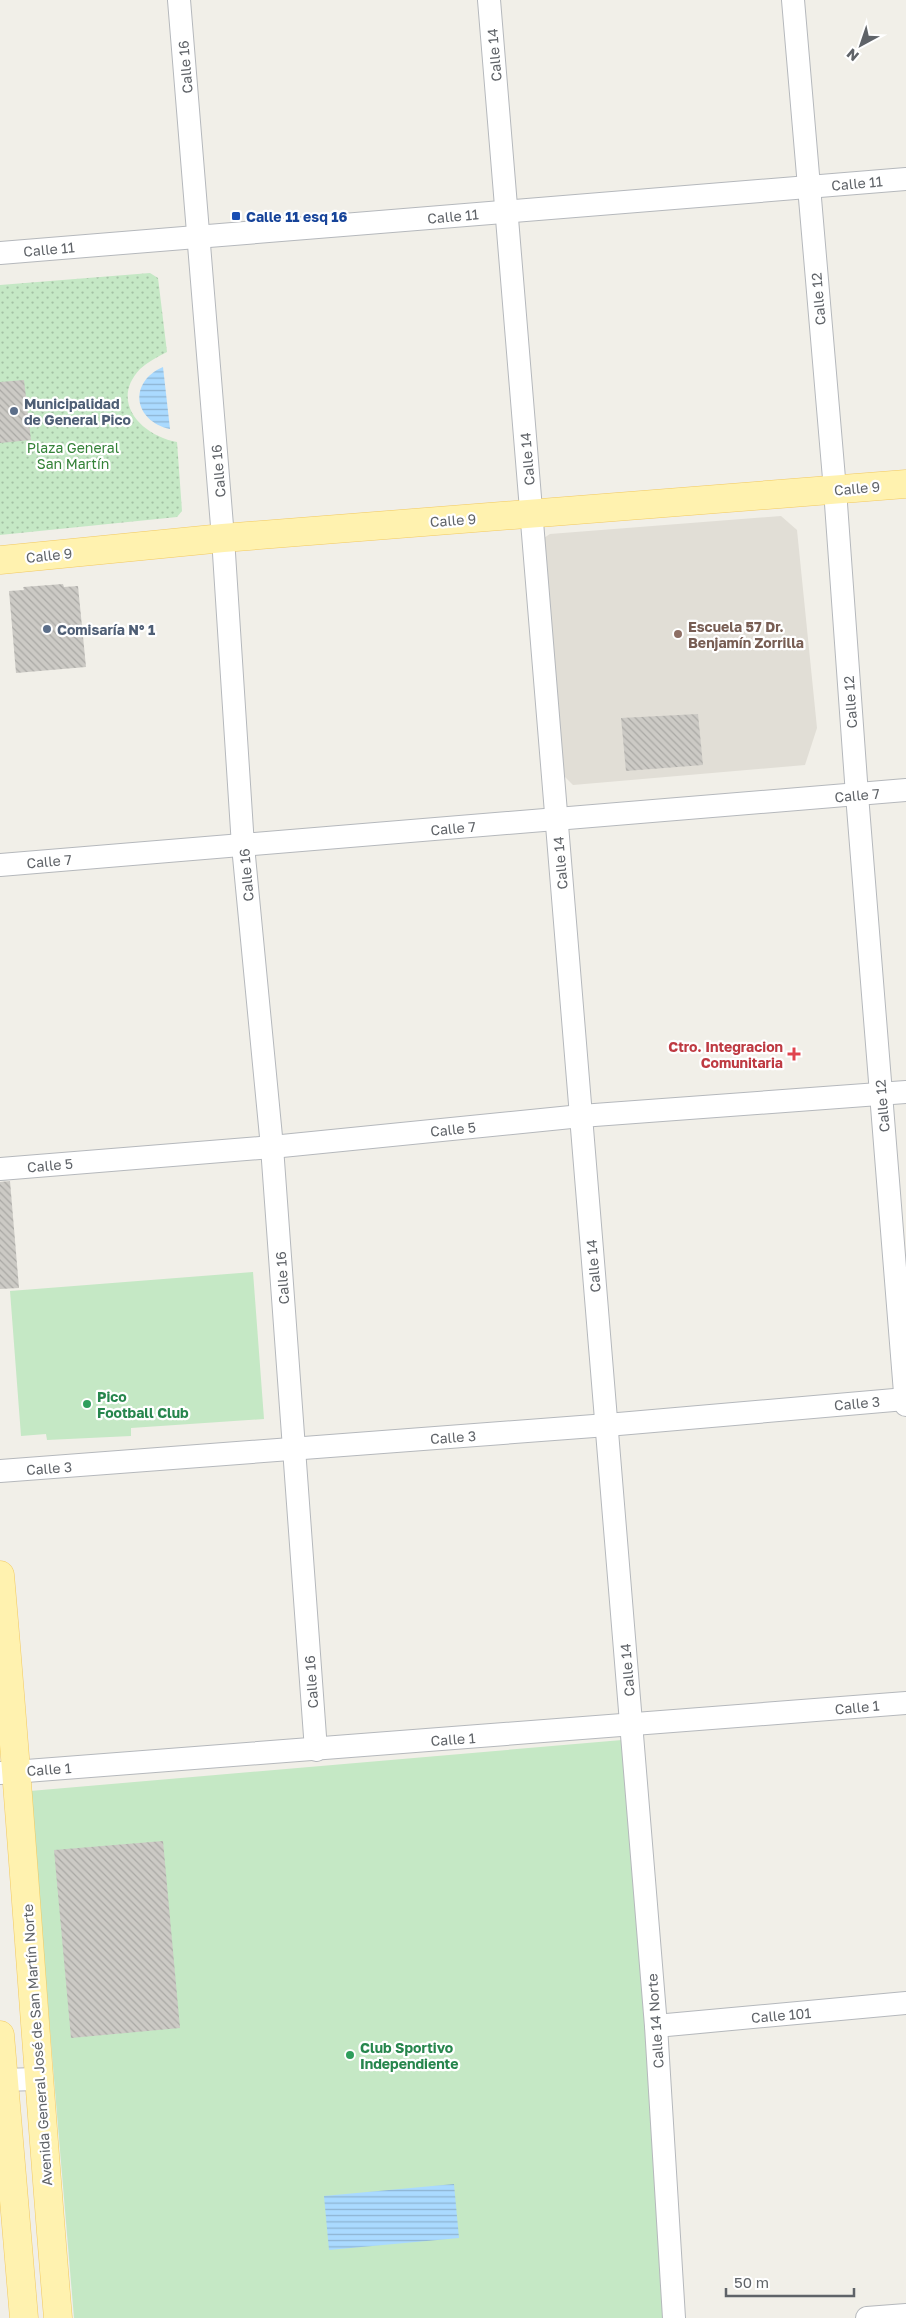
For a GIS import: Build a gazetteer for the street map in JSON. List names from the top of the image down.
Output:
{
  "streets": {
    "main road": ["Calle 9", "Avenida General José de San Martín Norte"],
    "street": [
      "Calle 14",
      "Calle 16",
      "Calle 11",
      "Calle 12",
      "Calle 7",
      "Calle 5",
      "Calle 3",
      "Calle 1",
      "Calle 101",
      "Calle 14 Norte"
    ]
  },
  "crossings": [
    ["Calle 14", "Calle 11"],
    ["Calle 14", "Calle 9"],
    ["Calle 14", "Calle 7"],
    ["Calle 14", "Calle 5"],
    ["Calle 14", "Calle 3"],
    ["Calle 14", "Calle 1"],
    ["Calle 14", "Calle 14 Norte"],
    ["Calle 16", "Calle 11"],
    ["Calle 16", "Calle 9"],
    ["Calle 16", "Calle 7"],
    ["Calle 16", "Calle 5"],
    ["Calle 16", "Calle 3"],
    ["Calle 16", "Calle 1"],
    ["Calle 11", "Calle 12"],
    ["Calle 12", "Calle 9"],
    ["Calle 12", "Calle 7"],
    ["Calle 12", "Calle 5"],
    ["Calle 12", "Calle 3"],
    ["Calle 1", "Calle 14 Norte"],
    ["Calle 1", "Avenida General José de San Martín Norte"],
    ["Calle 101", "Calle 14 Norte"]
  ],
  "parks": ["Plaza General San Martín"],
  "places": {
    "transit": ["Calle 11 esq 16"],
    "other": [
      "Municipalidad de General Pico",
      "Comisaría N° 1",
      "Escuela 57 Dr. Benjamín Zorrilla",
      "Pico Football Club",
      "Club Sportivo Independiente"
    ],
    "health": ["Ctro. Integracion Comunitaria"]
  },
  "scale_bar": "50 m",
  "north": "bottom left"
}
